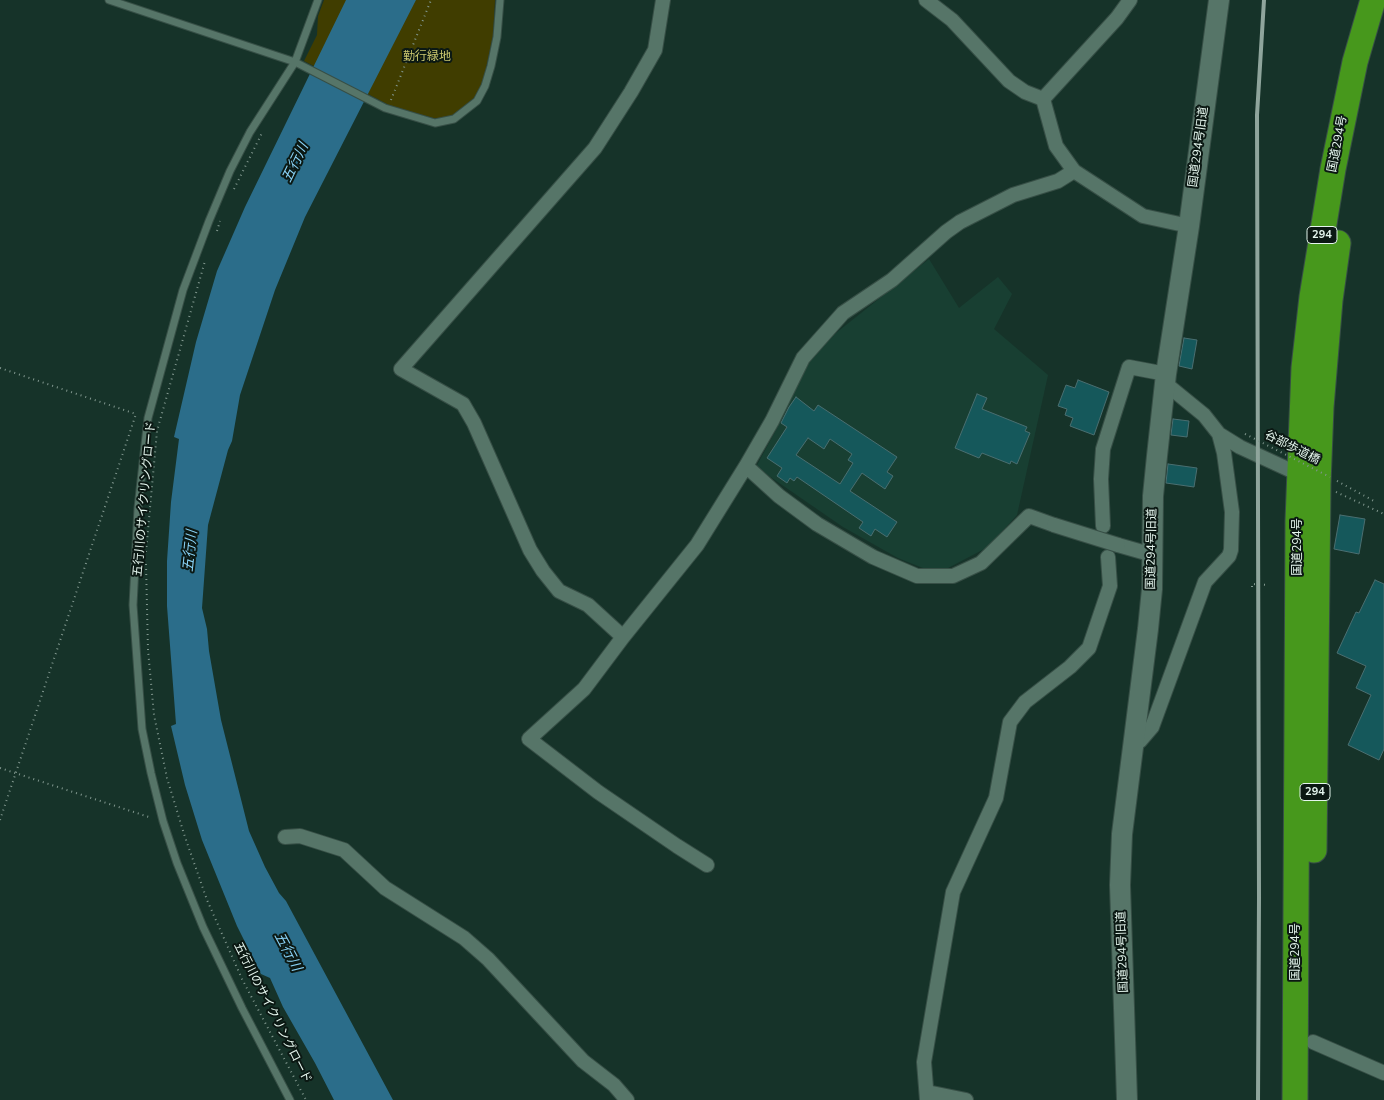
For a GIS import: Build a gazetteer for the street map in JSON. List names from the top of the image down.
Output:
{
  "streets": {
    "highway": ["国道294号", "294"],
    "street": ["国道294号旧道"],
    "path": ["谷部歩道橋", "五行川のサイクリングロード"]
  },
  "crossings": [
    ["国道294号", "谷部歩道橋"]
  ],
  "water": ["五行川"],
  "parks": ["勤行緑地"]
}
